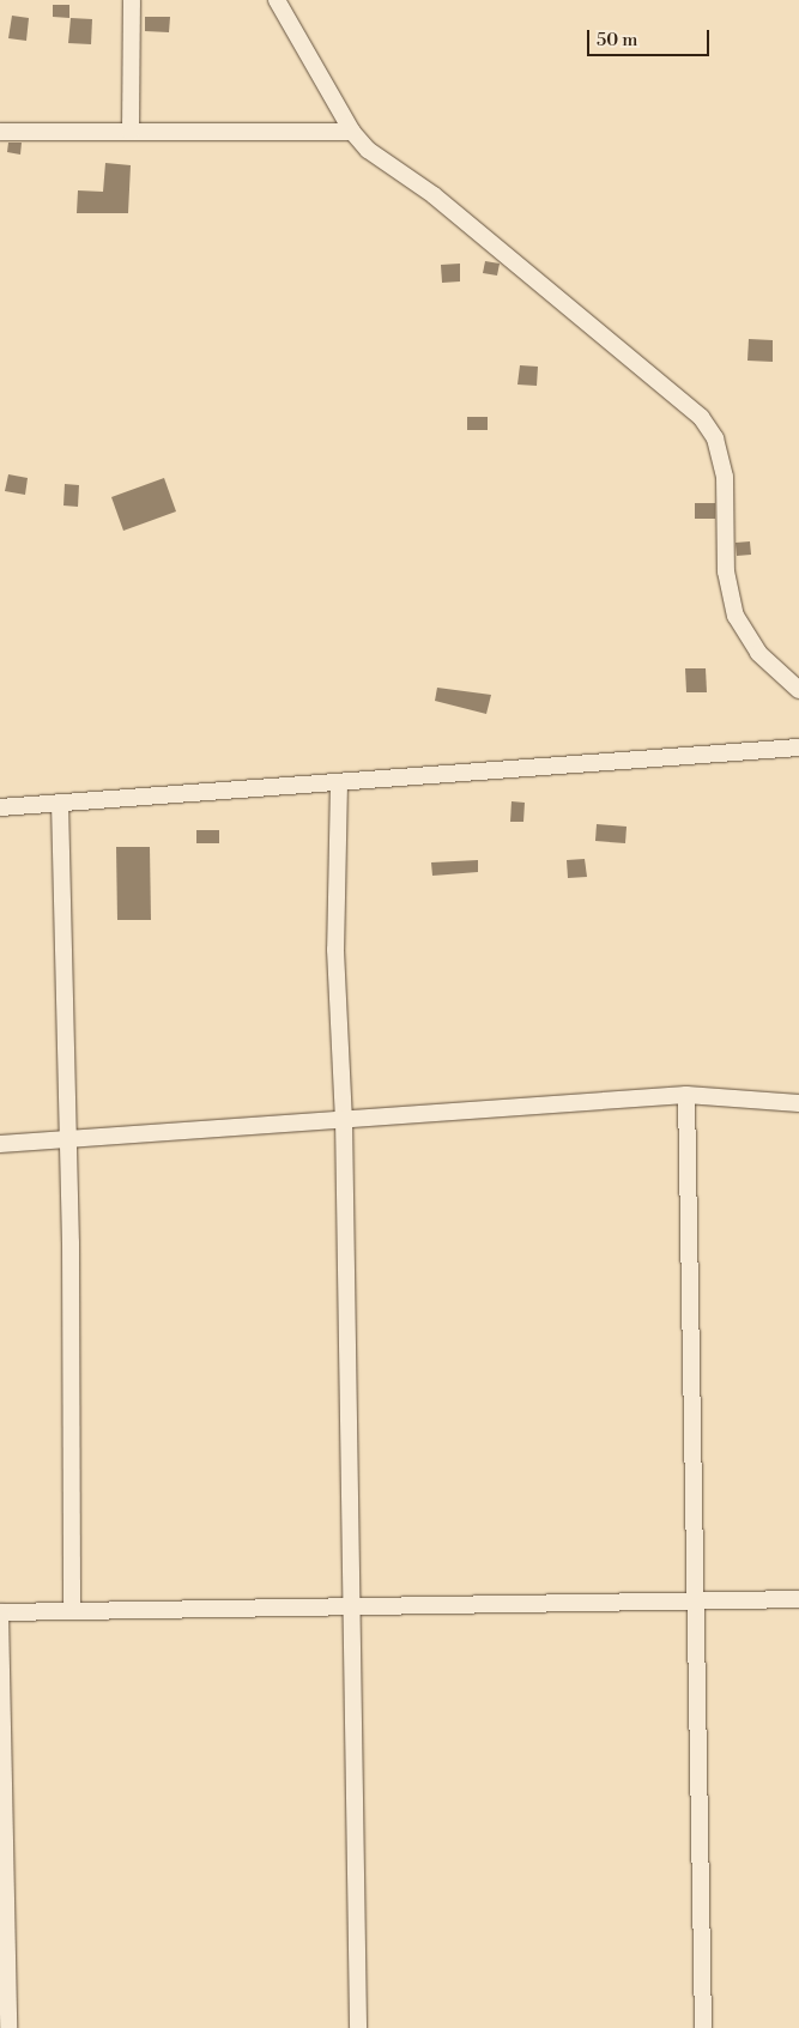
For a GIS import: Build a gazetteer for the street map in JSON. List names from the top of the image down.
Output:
{
  "scale_bar": "50 m"
}
